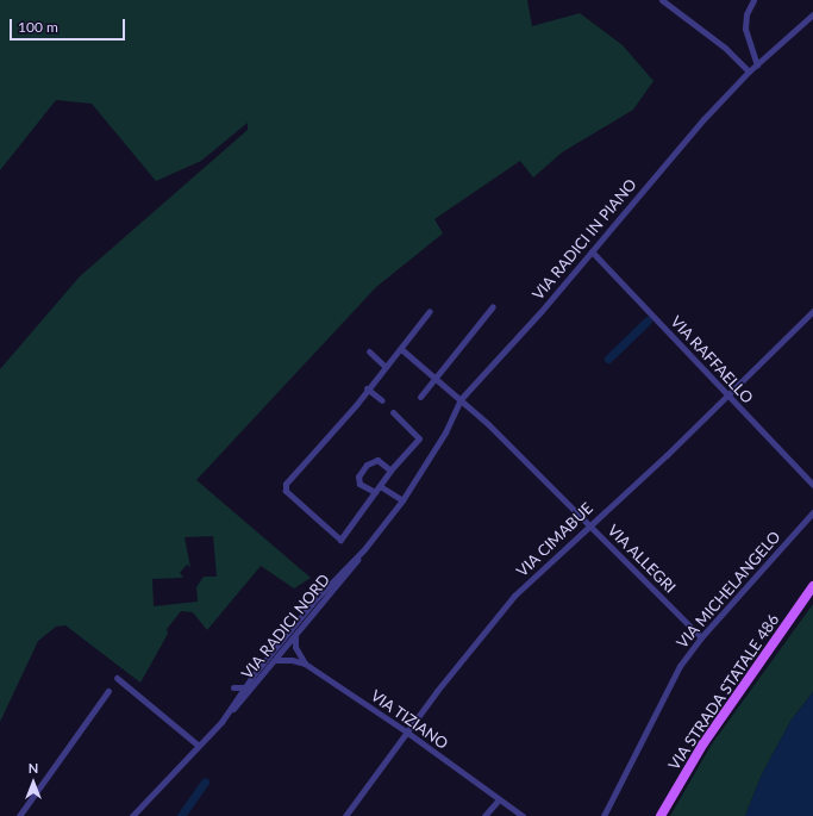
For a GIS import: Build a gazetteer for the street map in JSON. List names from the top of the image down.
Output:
{
  "streets": {
    "main road": ["VIA STRADA STATALE 486"],
    "street": [
      "VIA RADICI IN PIANO",
      "VIA RAFFAELLO",
      "VIA CIMABUE",
      "VIA ALLEGRI",
      "VIA MICHELANGELO",
      "VIA RADICI NORD",
      "VIA TIZIANO"
    ]
  },
  "crossings": [
    ["VIA RADICI IN PIANO", "VIA RAFFAELLO"],
    ["VIA RADICI IN PIANO", "VIA ALLEGRI"],
    ["VIA RADICI IN PIANO", "VIA RADICI NORD"],
    ["VIA RAFFAELLO", "VIA CIMABUE"],
    ["VIA CIMABUE", "VIA ALLEGRI"],
    ["VIA CIMABUE", "VIA TIZIANO"],
    ["VIA ALLEGRI", "VIA MICHELANGELO"]
  ],
  "scale_bar": "100 m",
  "north": "top"
}
